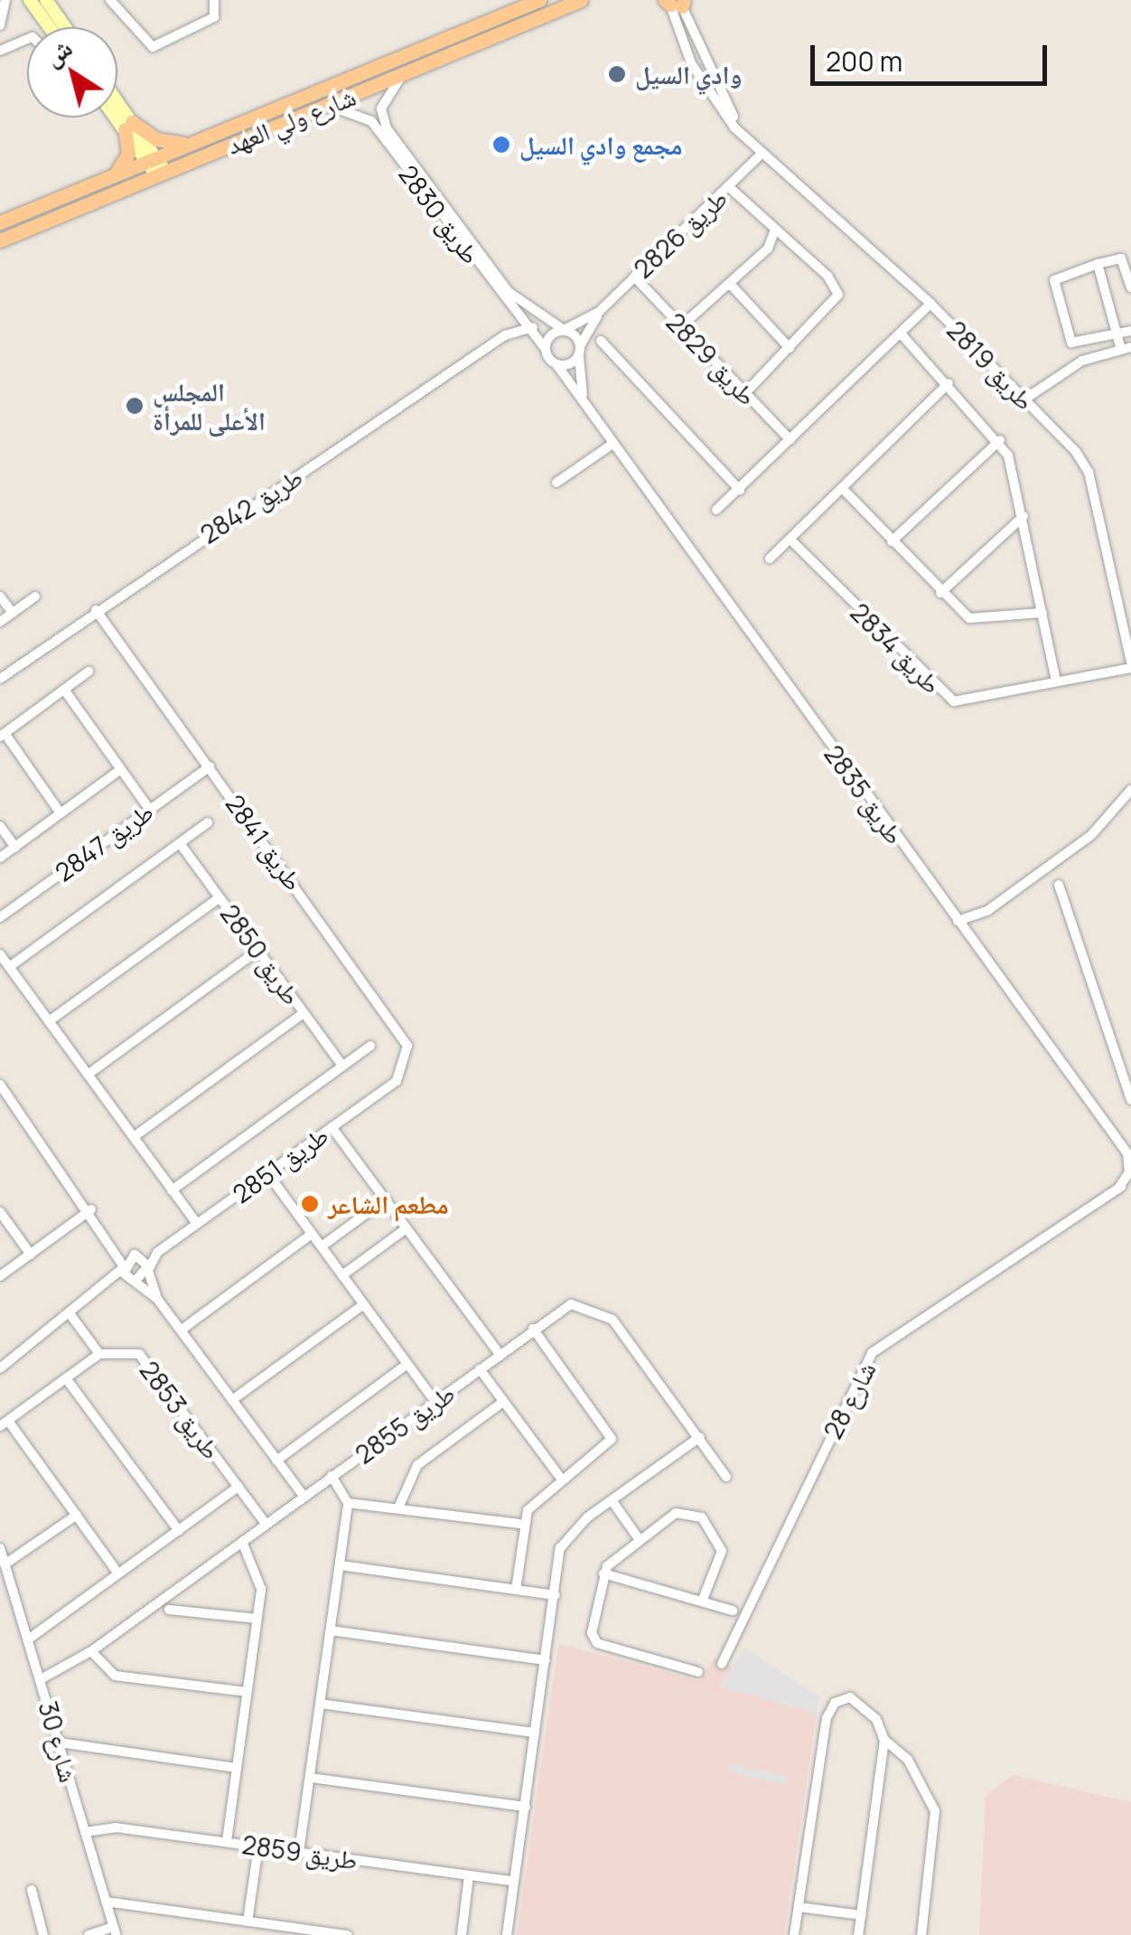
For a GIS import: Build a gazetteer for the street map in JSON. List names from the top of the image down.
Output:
{
  "streets": {
    "main road": ["شارع ولي العهد"],
    "street": [
      "طريق 2830",
      "طريق 2826",
      "طريق 2829",
      "طريق 2819",
      "طريق 2842",
      "طريق 2834",
      "طريق 2835",
      "طريق 2847",
      "طريق 2841",
      "طريق 2850",
      "طريق 2851",
      "شارع 28",
      "طريق 2853",
      "طريق 2855",
      "شارع 30",
      "طريق 2859"
    ]
  },
  "crossings": [
    ["شارع ولي العهد", "طريق 2830"],
    ["طريق 2830", "طريق 2826"],
    ["طريق 2830", "طريق 2842"],
    ["طريق 2830", "طريق 2835"],
    ["طريق 2826", "طريق 2829"],
    ["طريق 2826", "طريق 2819"],
    ["طريق 2826", "طريق 2835"],
    ["طريق 2819", "طريق 2834"],
    ["طريق 2842", "طريق 2841"],
    ["طريق 2835", "شارع 28"],
    ["طريق 2847", "طريق 2841"],
    ["طريق 2841", "طريق 2851"],
    ["طريق 2853", "طريق 2855"],
    ["طريق 2855", "شارع 30"],
    ["شارع 30", "طريق 2859"]
  ],
  "places": [
    "وادي السيل",
    "مجمع وادي السيل",
    "المجلس الأعلى للمرأة",
    "مطعم الشاعر"
  ],
  "scale_bar": "200 m",
  "north": "top left"
}
